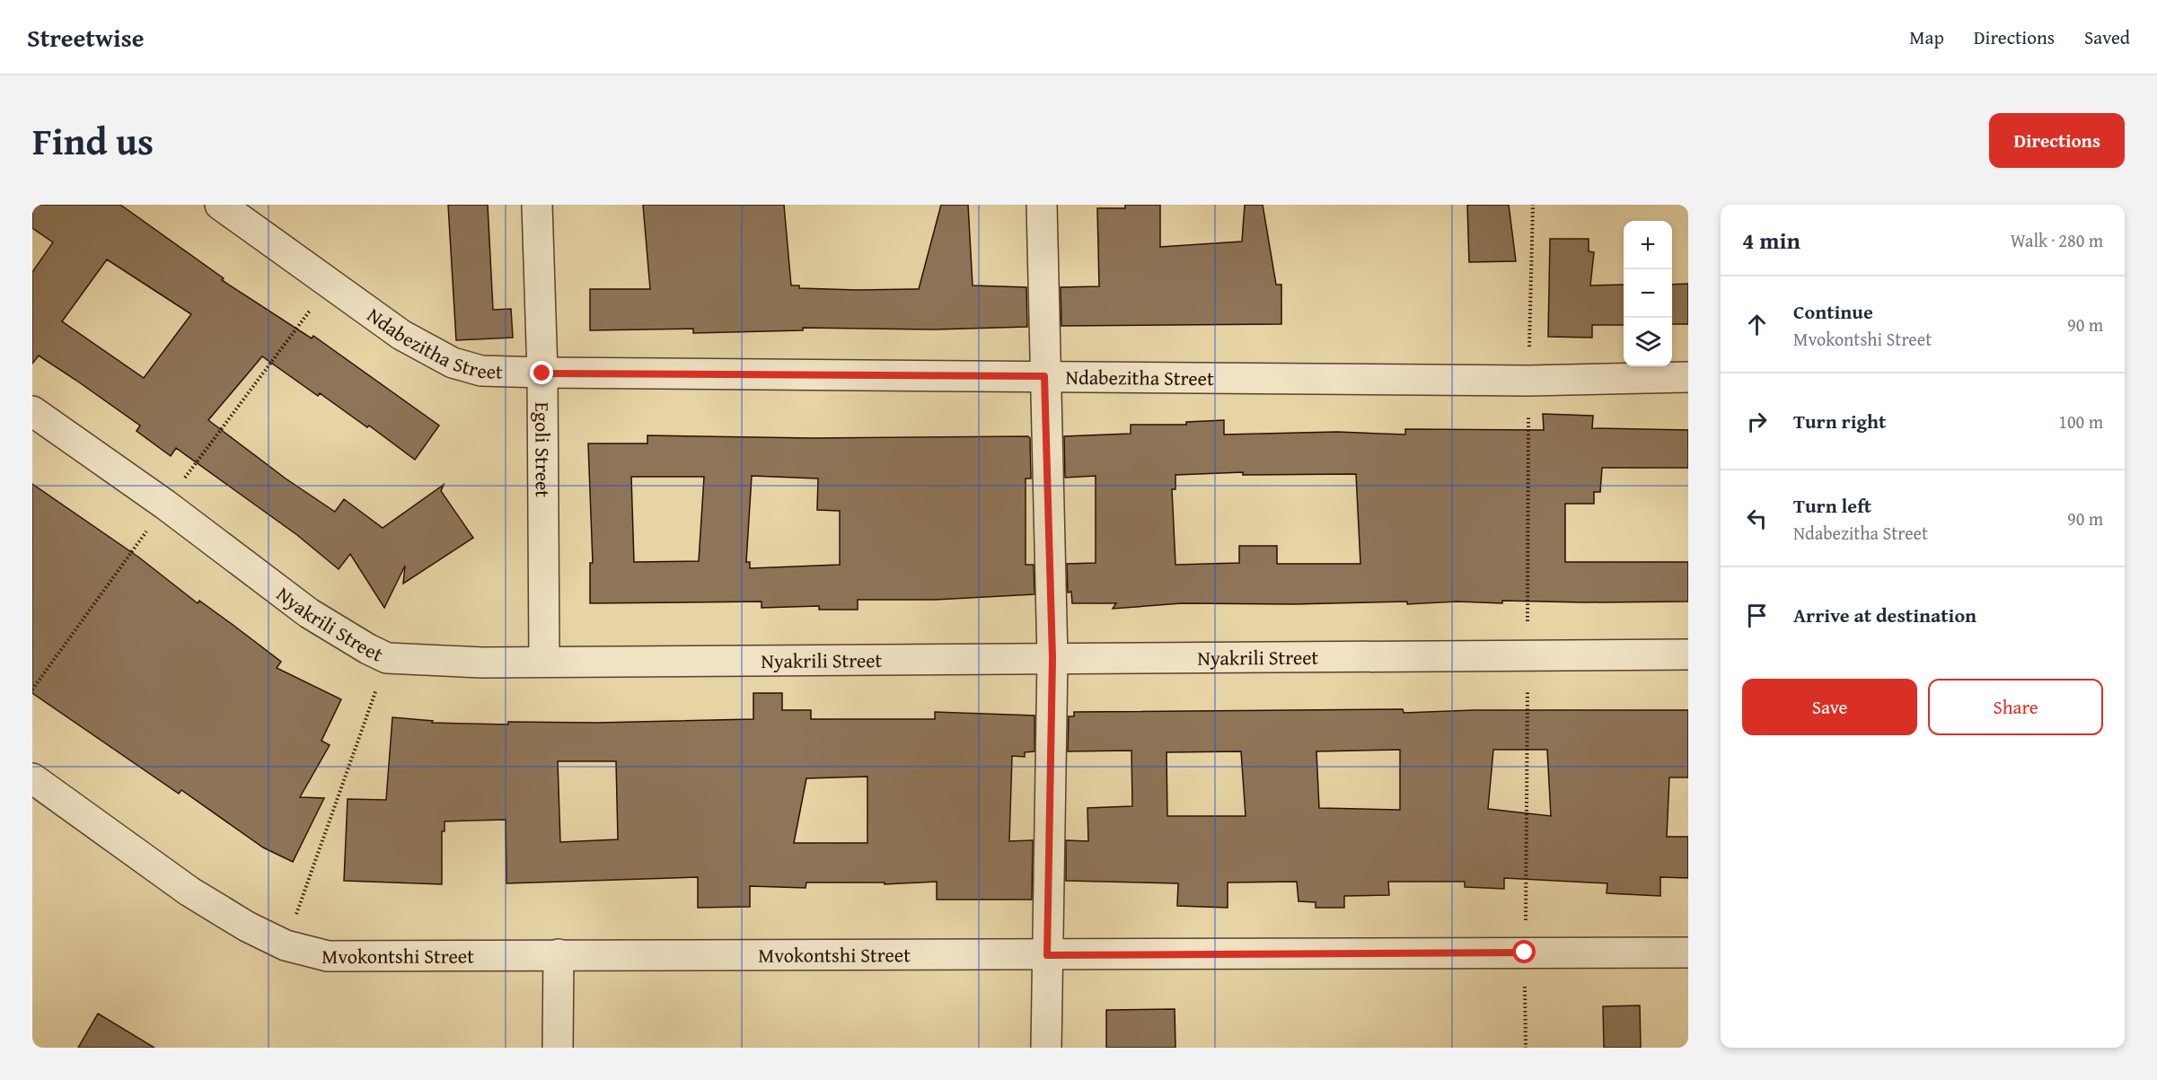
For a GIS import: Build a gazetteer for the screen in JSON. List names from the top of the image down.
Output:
{
  "streets": {
    "street": [
      "Ndabezitha Street",
      "Egoli Street",
      "Nyakrili Street",
      "Mvokontshi Street"
    ]
  },
  "crossings": [
    ["Ndabezitha Street", "Egoli Street"],
    ["Egoli Street", "Nyakrili Street"]
  ],
  "page": {
    "header": "Streetwise",
    "nav": ["Map", "Directions", "Saved"],
    "title": "Find us",
    "buttons": [
      "Directions",
      ["Save", "Share"]
    ],
    "heading": ["4 min", "Walk · 280 m"],
    "map_buttons": ["+", "−"],
    "list": [
      ["Continue", "Mvokontshi Street", "90 m"],
      ["Turn right", "100 m"],
      ["Turn left", "Ndabezitha Street", "90 m"],
      "Arrive at destination"
    ]
  }
}
